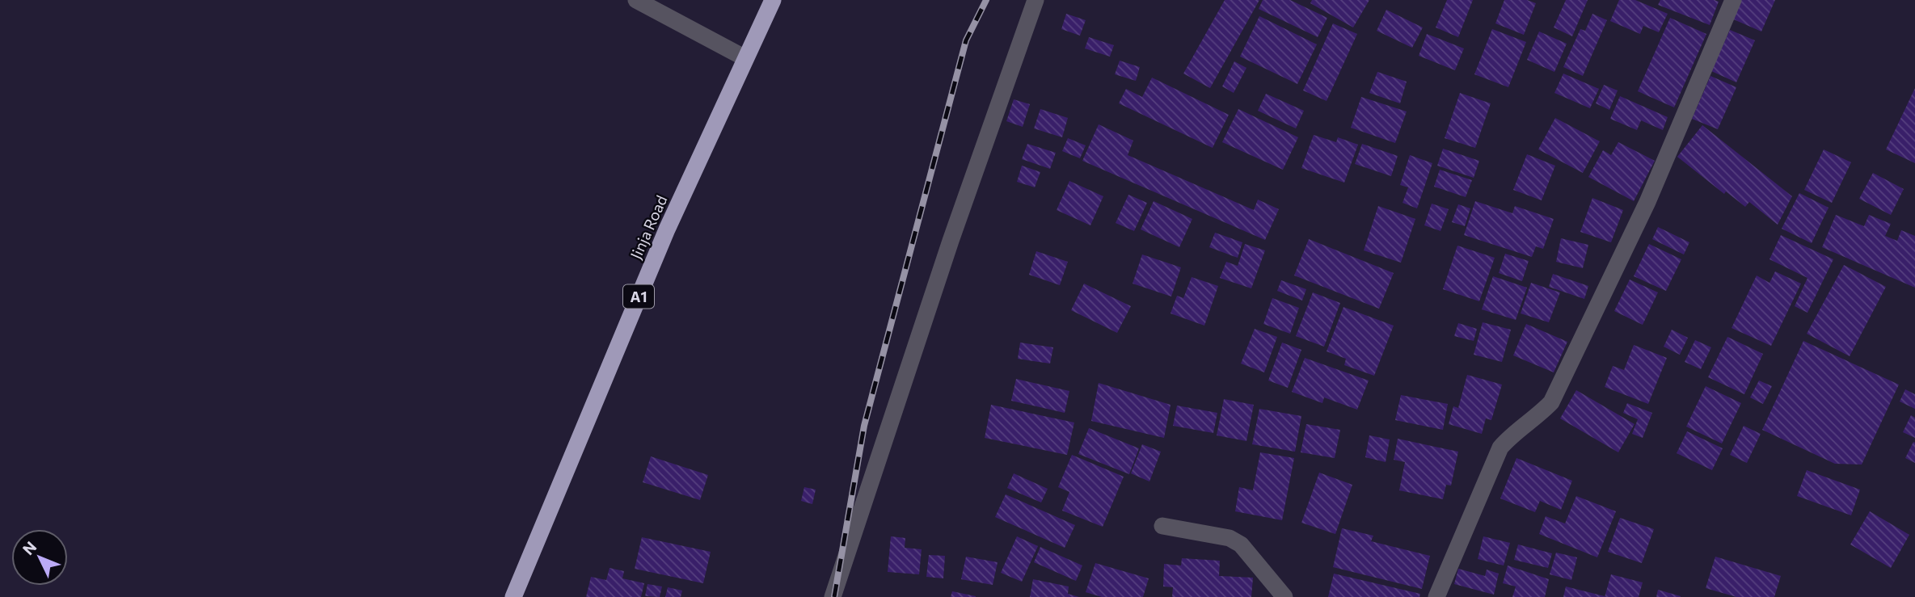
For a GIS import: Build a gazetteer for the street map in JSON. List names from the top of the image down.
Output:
{
  "streets": {
    "highway": ["Jinja Road", "A1"]
  },
  "north": "top left"
}
